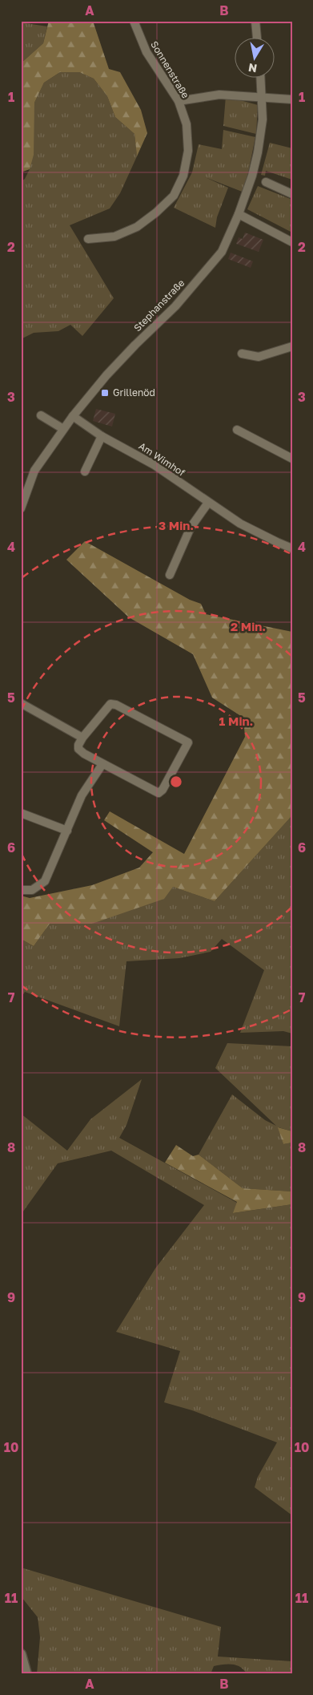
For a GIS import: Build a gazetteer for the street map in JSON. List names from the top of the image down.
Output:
{
  "streets": {
    "street": ["Sonnenstraße", "Stephanstraße", "Am Wimhof"]
  },
  "crossings": [
    ["Stephanstraße", "Am Wimhof"]
  ],
  "places": {
    "transit": ["Grillenöd"]
  },
  "north": "bottom",
  "grid": {
    "columns": ["A", "B"],
    "rows": [
      "1",
      "2",
      "3",
      "4",
      "5",
      "6",
      "7",
      "8",
      "9",
      "10",
      "11"
    ]
  },
  "rings": ["3 Min.", "2 Min.", "1 Min."]
}
